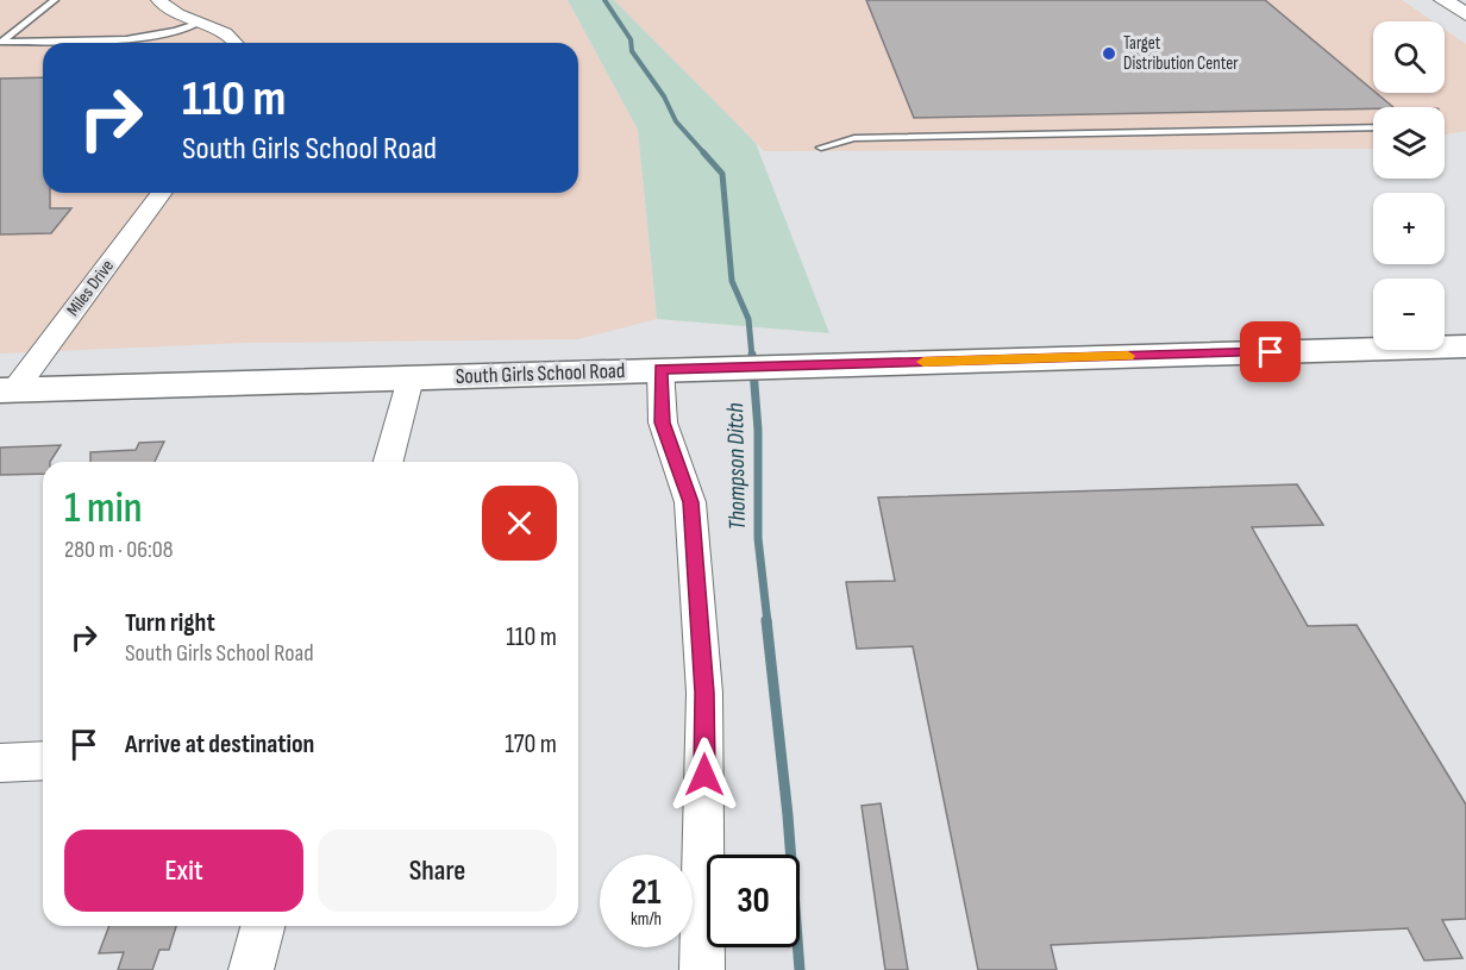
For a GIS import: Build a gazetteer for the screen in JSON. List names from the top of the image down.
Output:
{
  "streets": {
    "main road": ["South Girls School Road"],
    "street": ["Miles Drive"]
  },
  "crossings": [
    ["Miles Drive", "South Girls School Road"]
  ],
  "water": ["Thompson Ditch"],
  "places": ["Target Distribution Center"],
  "page": {
    "map_buttons": ["+", "−"],
    "turn": ["110 m", "South Girls School Road"],
    "heading": ["1 min", "280 m · 06:08"],
    "list": [
      {
        "name": "Turn right",
        "note": "South Girls School Road",
        "value": "110 m"
      },
      {
        "name": "Arrive at destination",
        "value": "170 m"
      }
    ],
    "buttons": ["Exit", "Share"],
    "speed": "21 km/h",
    "limit": "30"
  }
}
